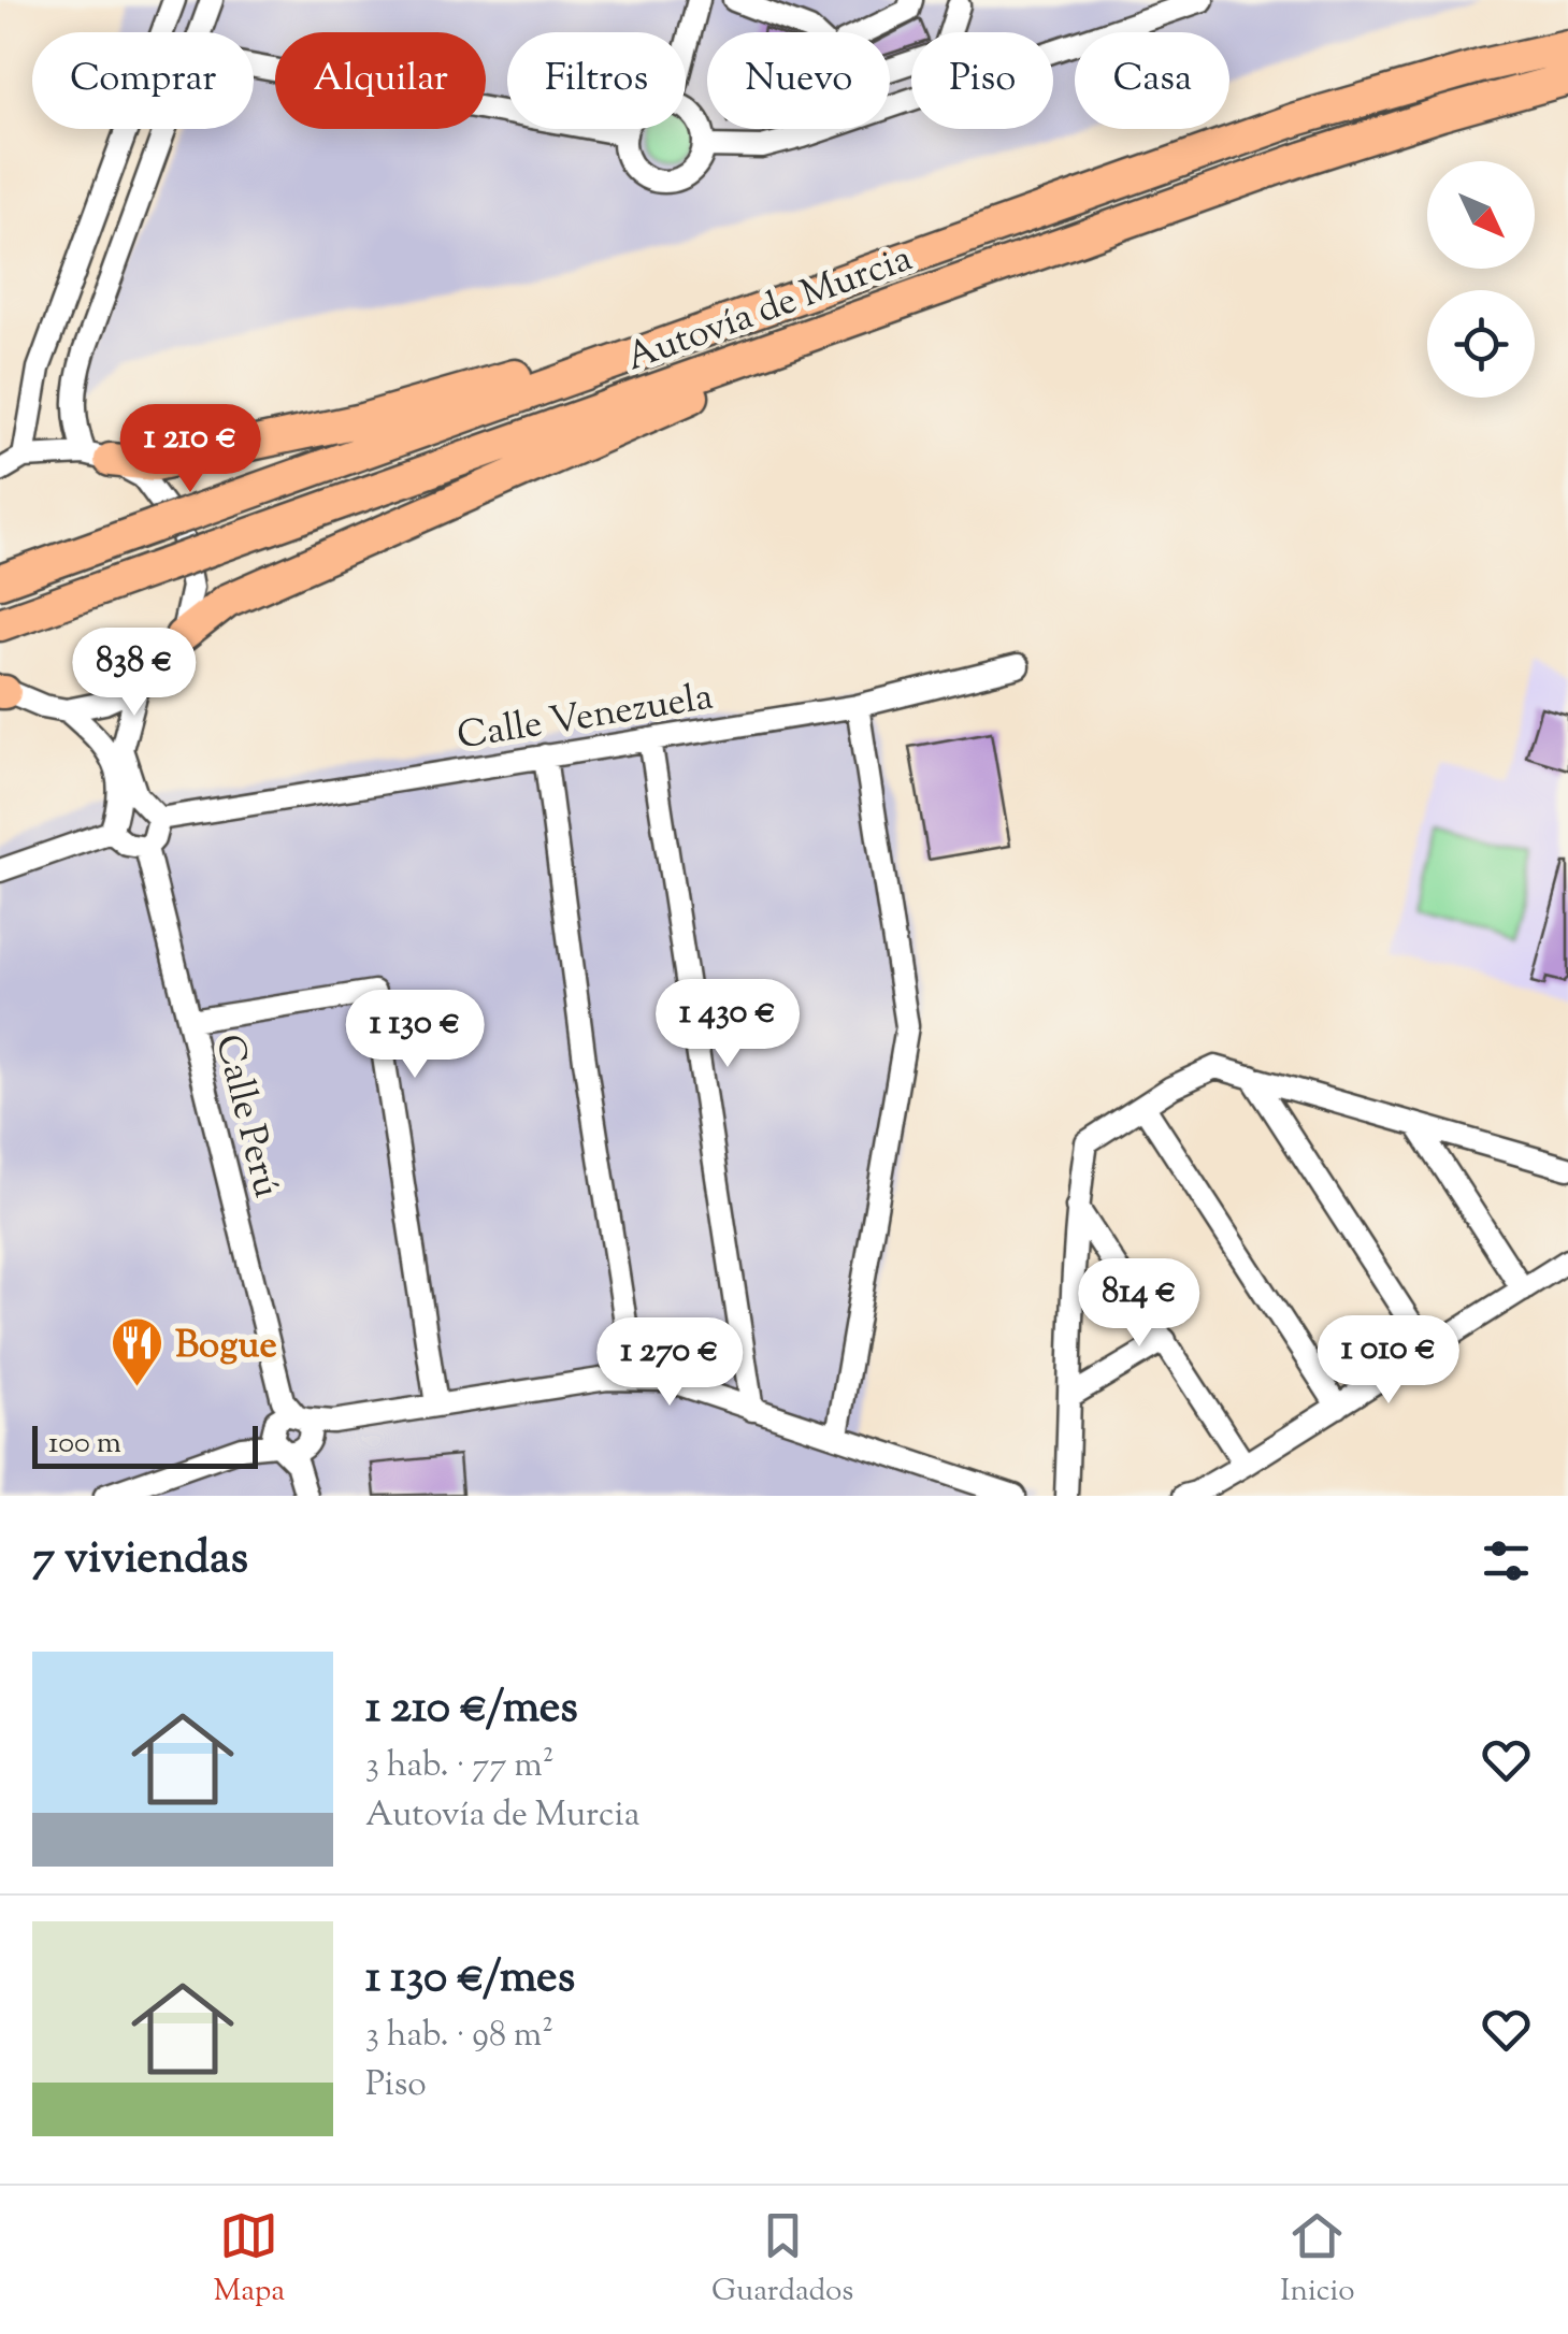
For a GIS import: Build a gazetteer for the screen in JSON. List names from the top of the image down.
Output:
{
  "streets": {
    "highway": ["Autovía de Murcia"],
    "street": ["Calle Venezuela", "Calle Perú"]
  },
  "places": {
    "restaurant": ["Bogue"]
  },
  "scale_bar": "100 m",
  "north": "bottom right",
  "page": {
    "chip": [
      "Comprar",
      "Alquilar",
      "Filtros",
      "Nuevo",
      "Piso",
      "Casa"
    ],
    "price": [
      "1 210 €",
      "838 €",
      "1 430 €",
      "1 130 €",
      "814 €",
      "1 010 €",
      "1 270 €"
    ],
    "scale": "100 m",
    "heading": "7 viviendas",
    "list": [
      {
        "name": "1 210 €/mes",
        "note": "3 hab. · 77 m² · Autovía de Murcia"
      },
      {
        "name": "1 130 €/mes",
        "note": "3 hab. · 98 m² · Piso"
      }
    ],
    "tabs": ["Mapa", "Guardados", "Inicio"]
  }
}
